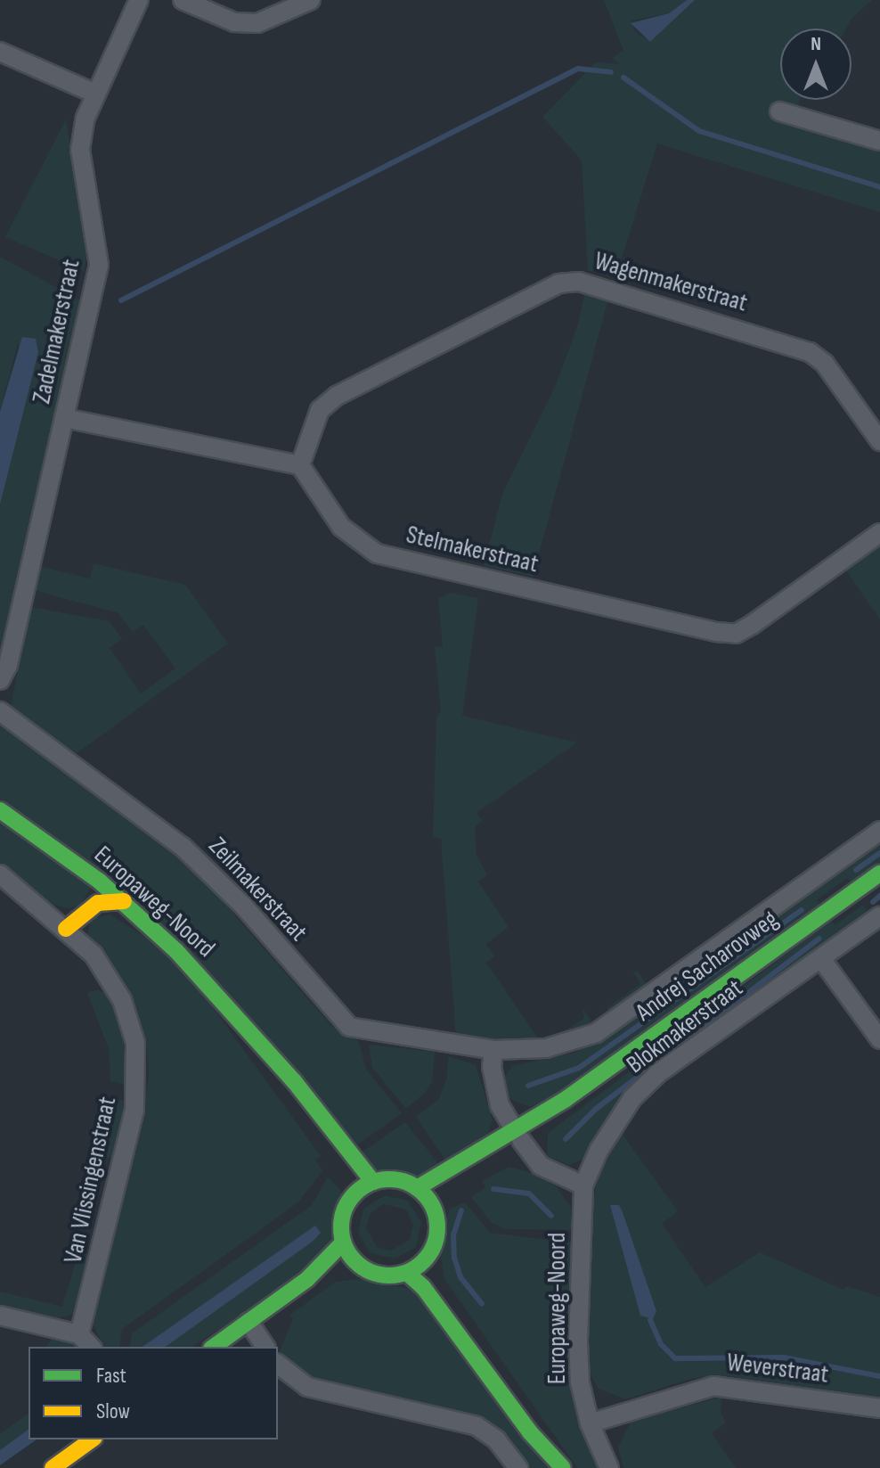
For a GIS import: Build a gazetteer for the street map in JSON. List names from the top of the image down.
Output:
{
  "streets": {
    "main road": ["Europaweg-Noord", "Andrej Sacharovweg"],
    "street": [
      "Wagenmakerstraat",
      "Zadelmakerstraat",
      "Stelmakerstraat",
      "Zeilmakerstraat",
      "Blokmakerstraat",
      "Van Vlissingenstraat",
      "Weverstraat"
    ]
  },
  "crossings": [
    ["Wagenmakerstraat", "Stelmakerstraat"],
    ["Europaweg-Noord", "Andrej Sacharovweg"],
    ["Europaweg-Noord", "Blokmakerstraat"],
    ["Europaweg-Noord", "Weverstraat"]
  ],
  "legend": ["Fast", "Slow"],
  "north": "top"
}
